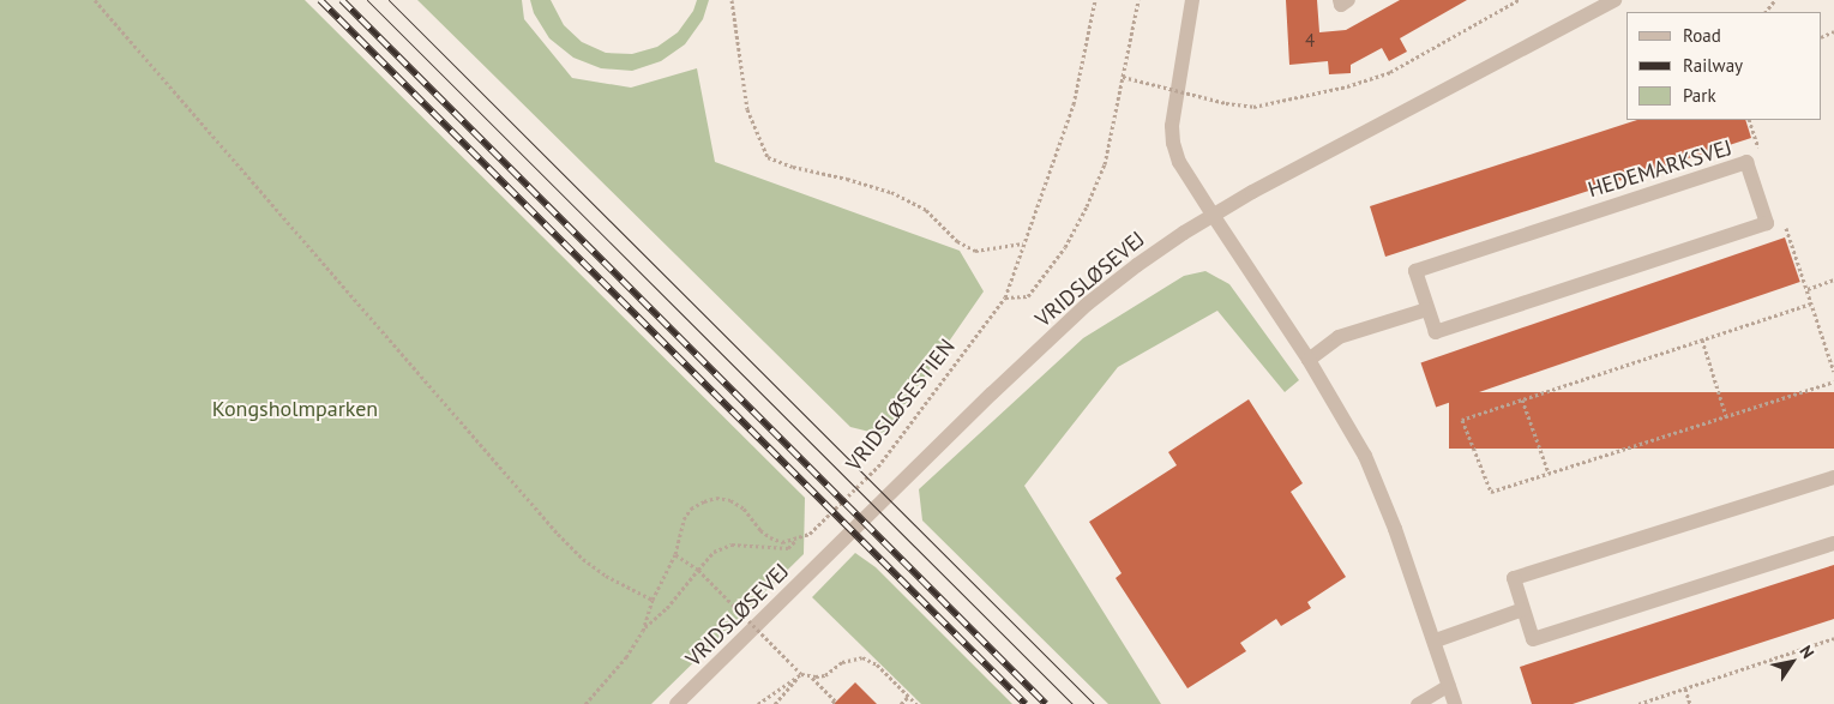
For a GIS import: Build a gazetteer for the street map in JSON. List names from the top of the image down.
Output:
{
  "streets": {
    "street": ["HEDEMARKSVEJ", "VRIDSLØSEVEJ"],
    "path": ["VRIDSLØSESTIEN"]
  },
  "parks": ["Kongsholmparken"],
  "house_numbers": ["4"],
  "legend": ["Road", "Railway", "Park"],
  "north": "top right"
}
